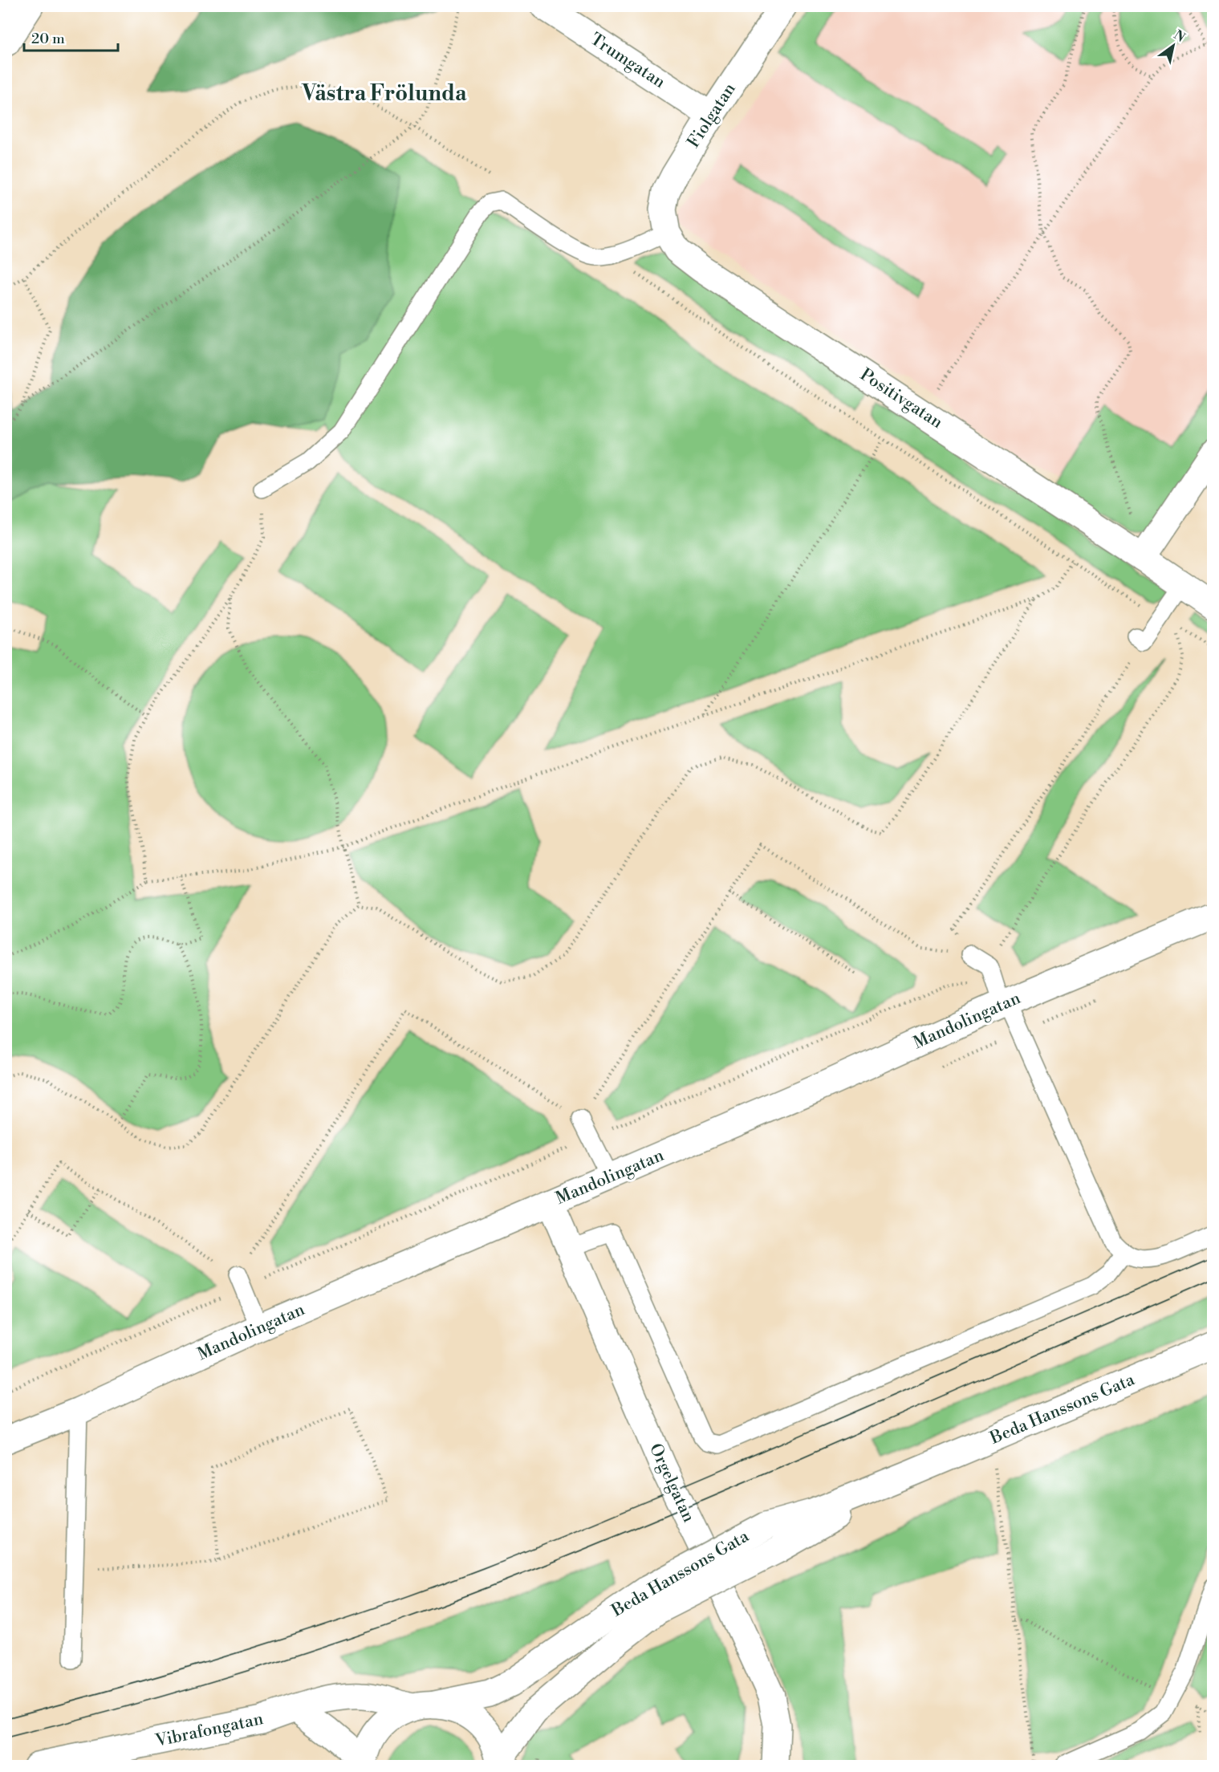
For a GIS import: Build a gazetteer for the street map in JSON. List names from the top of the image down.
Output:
{
  "streets": {
    "street": [
      "Trumgatan",
      "Fiolgatan",
      "Positivgatan",
      "Mandolingatan",
      "Beda Hanssons Gata",
      "Orgelgatan",
      "Vibrafongatan"
    ]
  },
  "crossings": [
    ["Trumgatan", "Fiolgatan"],
    ["Fiolgatan", "Positivgatan"],
    ["Mandolingatan", "Orgelgatan"],
    ["Beda Hanssons Gata", "Vibrafongatan"]
  ],
  "districts": ["Västra Frölunda"],
  "scale_bar": "20 m",
  "north": "top right"
}
